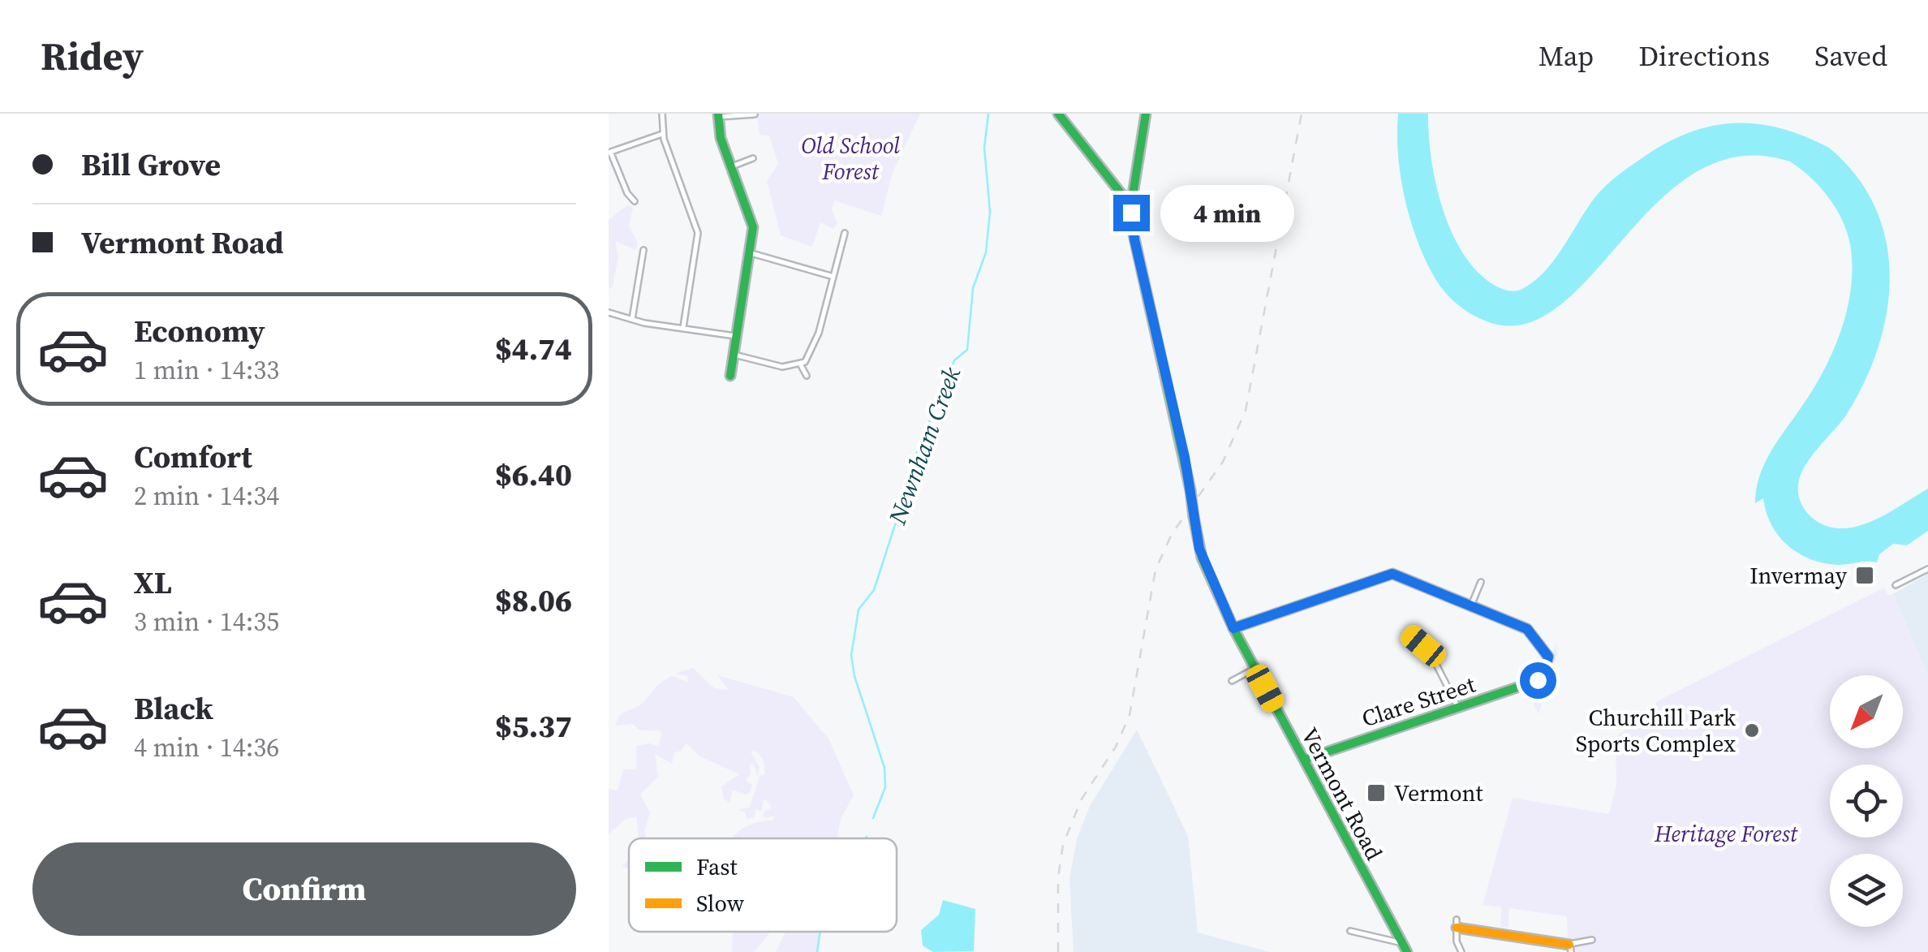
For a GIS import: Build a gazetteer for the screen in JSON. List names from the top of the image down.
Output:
{
  "streets": {
    "street": ["Clare Street", "Vermont Road"]
  },
  "crossings": [
    ["Clare Street", "Vermont Road"]
  ],
  "water": ["Newnham Creek"],
  "parks": ["Old School Forest", "Heritage Forest"],
  "places": {
    "transit": ["Invermay", "Vermont"],
    "other": ["Churchill Park Sports Complex"]
  },
  "legend": ["Fast", "Slow"],
  "north": "bottom left",
  "page": {
    "header": "Ridey",
    "nav": ["Map", "Directions", "Saved"],
    "banner": ["Bill Grove", "Vermont Road"],
    "bubble": "4 min",
    "list": [
      {
        "name": "Economy",
        "note": "1 min · 14:33",
        "value": "$4.74"
      },
      {
        "name": "Comfort",
        "note": "2 min · 14:34",
        "value": "$6.40"
      },
      {
        "name": "XL",
        "note": "3 min · 14:35",
        "value": "$8.06"
      },
      {
        "name": "Black",
        "note": "4 min · 14:36",
        "value": "$5.37"
      }
    ],
    "buttons": "Confirm"
  }
}
